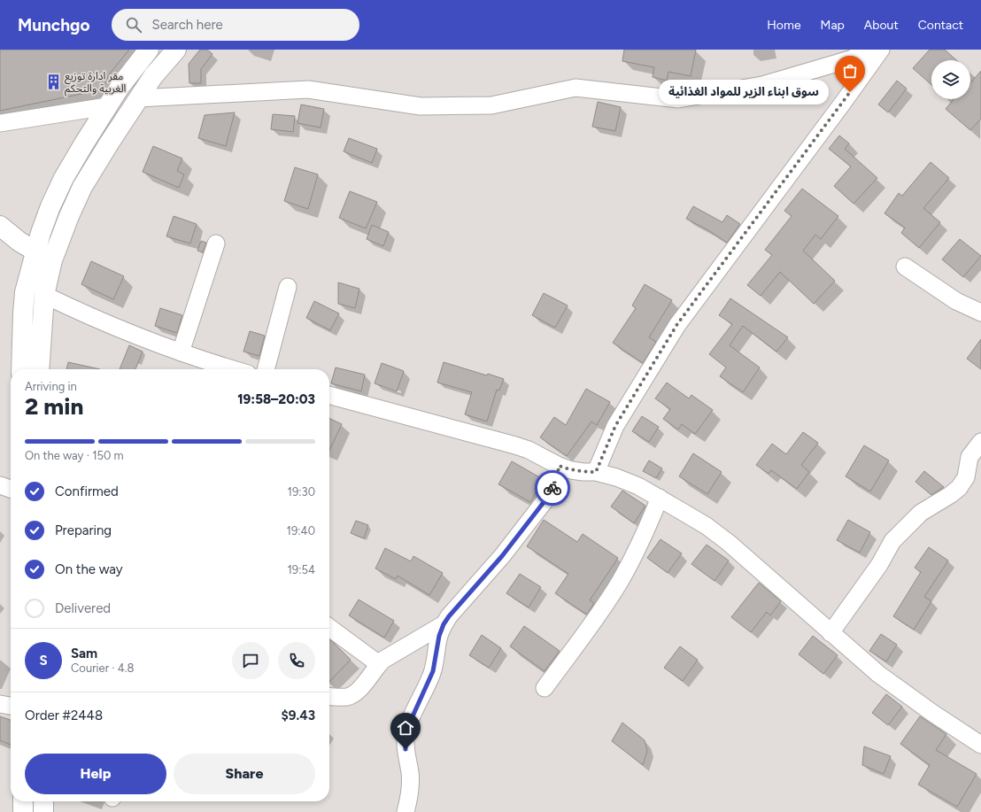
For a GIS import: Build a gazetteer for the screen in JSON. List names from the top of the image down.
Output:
{
  "places": {
    "building": ["مقر ادارة توزيع الغربية والتحكم"],
    "other": ["سوق ابناء الزير للمواد الغذائية"]
  },
  "page": {
    "header": "Munchgo",
    "search": "Search here",
    "nav": [
      "Home",
      "Map",
      "About",
      "Contact"
    ],
    "bubble": "سوق ابناء الزير للمواد الغذائية",
    "heading": ["2 min", "Arriving in", "19:58–20:03"],
    "panel": [
      "Sam",
      "Courier · 4.8",
      "Order #2448",
      "$9.43"
    ],
    "bar": "On the way · 150 m",
    "list": [
      ["Confirmed", "19:30"],
      ["Preparing", "19:40"],
      ["On the way", "19:54"],
      "Delivered"
    ],
    "round": "S",
    "buttons": ["Help", "Share"]
  }
}
